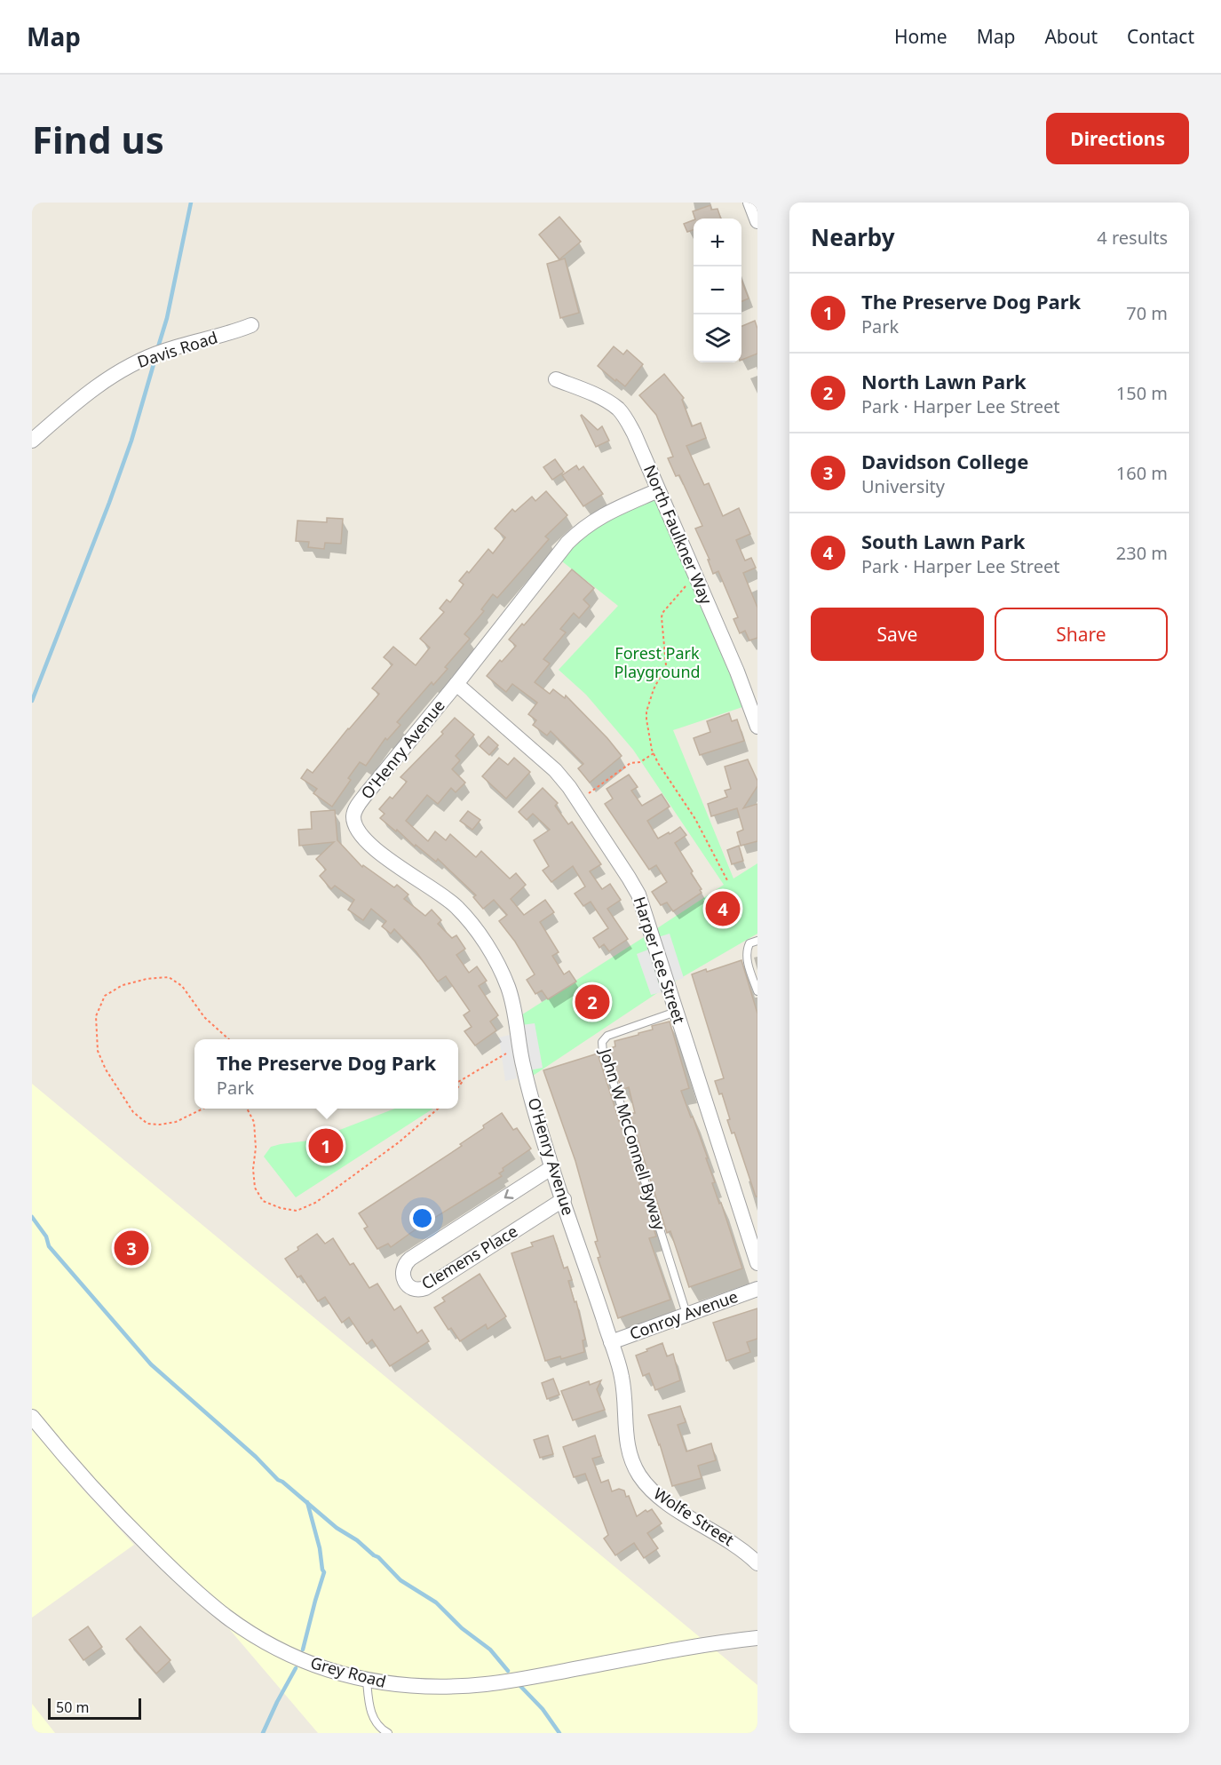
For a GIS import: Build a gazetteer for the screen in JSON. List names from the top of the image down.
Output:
{
  "streets": {
    "street": [
      "Davis Road",
      "North Faulkner Way",
      "O'Henry Avenue",
      "Harper Lee Street",
      "Clemens Place",
      "Conroy Avenue",
      "Wolfe Street",
      "Grey Road"
    ],
    "lane": ["John W McConnell Byway"]
  },
  "crossings": [
    ["North Faulkner Way", "O'Henry Avenue"],
    ["O'Henry Avenue", "Harper Lee Street"],
    ["O'Henry Avenue", "Clemens Place"],
    ["O'Henry Avenue", "Conroy Avenue"],
    ["O'Henry Avenue", "Wolfe Street"],
    ["Harper Lee Street", "John W McConnell Byway"],
    ["John W McConnell Byway", "Conroy Avenue"],
    ["Conroy Avenue", "Wolfe Street"]
  ],
  "parks": ["Forest Park Playground"],
  "scale_bar": "50 m",
  "page": {
    "header": "Map",
    "nav": [
      "Home",
      "Map",
      "About",
      "Contact"
    ],
    "buttons": [
      "Directions",
      ["Save", "Share"]
    ],
    "title": "Find us",
    "heading": ["Nearby", "4 results"],
    "map_buttons": ["+", "−"],
    "list": [
      {
        "mark": "1",
        "name": "The Preserve Dog Park",
        "note": "Park",
        "value": "70 m"
      },
      {
        "mark": "2",
        "name": "North Lawn Park",
        "note": "Park · Harper Lee Street",
        "value": "150 m"
      },
      {
        "mark": "3",
        "name": "Davidson College",
        "note": "University",
        "value": "160 m"
      },
      {
        "mark": "4",
        "name": "South Lawn Park",
        "note": "Park · Harper Lee Street",
        "value": "230 m"
      }
    ],
    "pins": [
      "4",
      "2",
      "1",
      "3"
    ],
    "popup": ["The Preserve Dog Park", "Park"],
    "scale": "50 m"
  }
}
